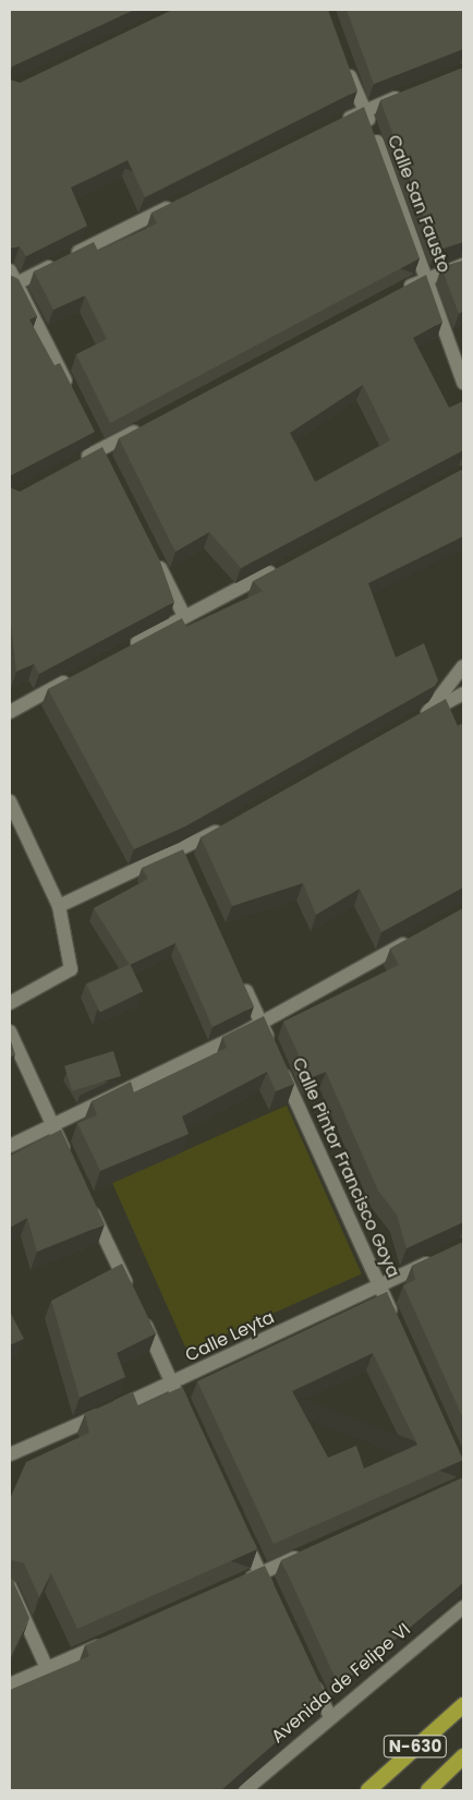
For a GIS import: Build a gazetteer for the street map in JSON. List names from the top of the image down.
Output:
{
  "streets": {
    "highway": ["N-630"],
    "street": [
      "Calle San Fausto",
      "Calle Pintor Francisco Goya",
      "Calle Leyta",
      "Avenida de Felipe VI"
    ]
  },
  "crossings": [
    ["Calle Pintor Francisco Goya", "Calle Leyta"]
  ]
}
